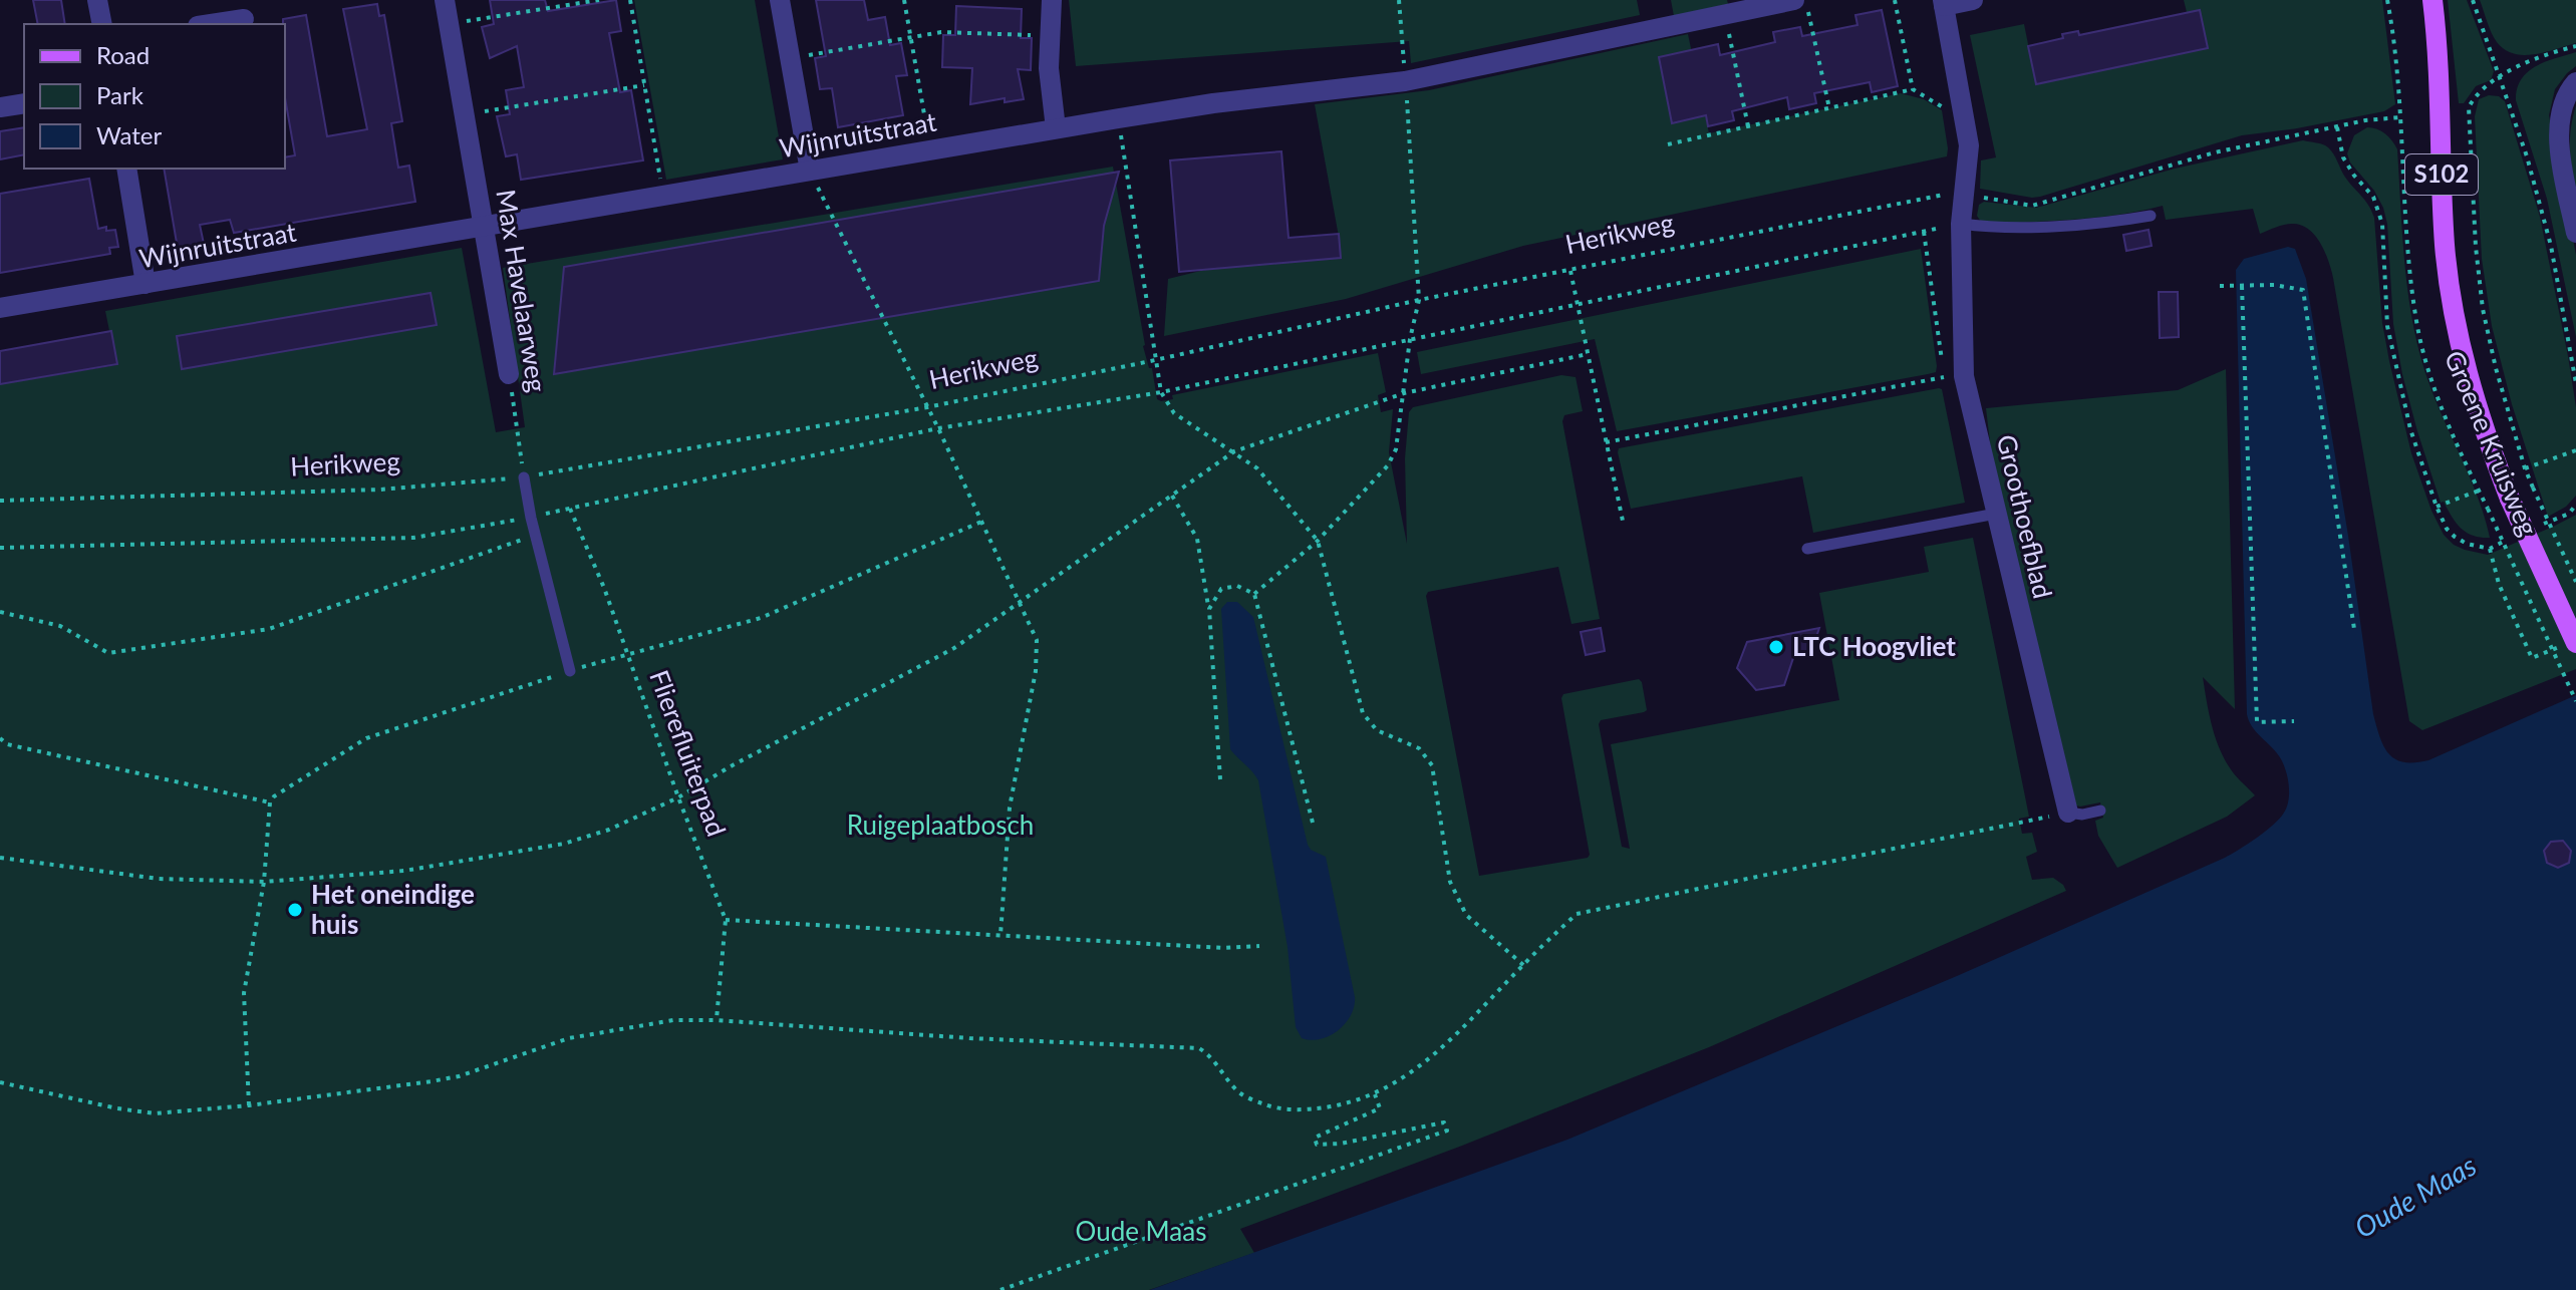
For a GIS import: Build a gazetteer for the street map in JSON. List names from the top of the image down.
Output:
{
  "streets": {
    "main road": ["S102", "Groene Kruisweg"],
    "street": ["Wijnruitstraat", "Max Havelaarweg", "Groothoefblad"],
    "path": ["Herikweg", "Flierefluiterpad"]
  },
  "crossings": [
    ["Wijnruitstraat", "Max Havelaarweg"],
    ["Herikweg", "Max Havelaarweg"],
    ["Herikweg", "Groene Kruisweg"],
    ["Herikweg", "Groothoefblad"]
  ],
  "water": ["Oude Maas"],
  "parks": ["Ruigeplaatbosch", "Oude Maas"],
  "places": ["LTC Hoogvliet", "Het oneindige huis"],
  "legend": ["Road", "Park", "Water"]
}
